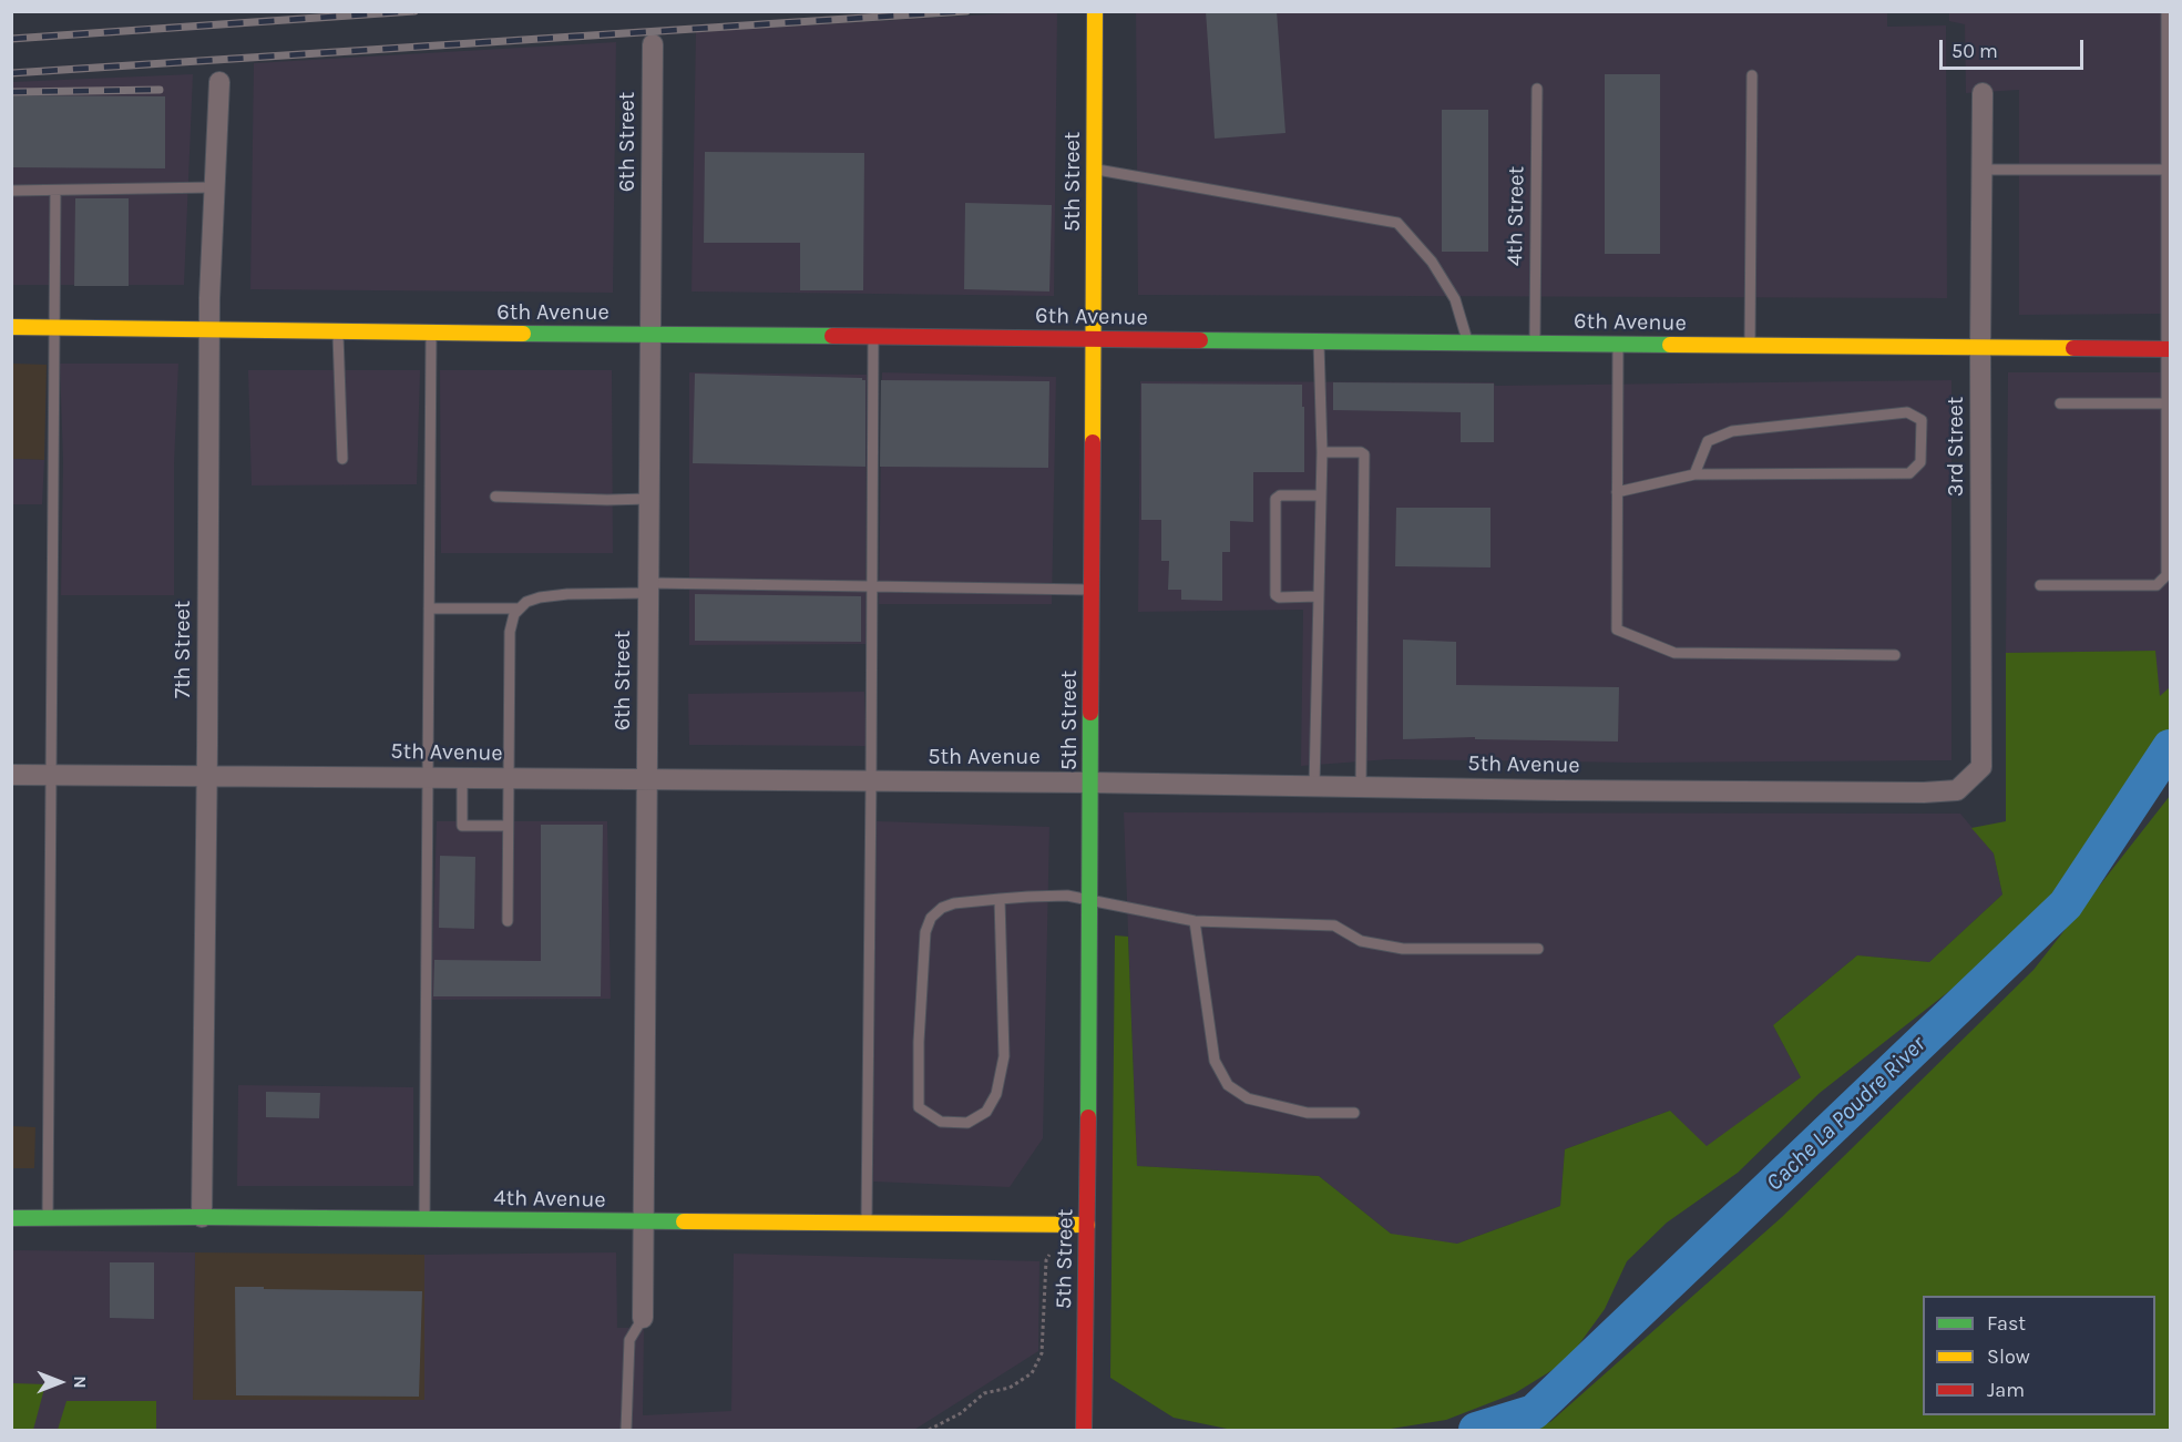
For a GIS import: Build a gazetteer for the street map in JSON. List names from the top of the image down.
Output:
{
  "streets": {
    "street": [
      "6th Street",
      "5th Street",
      "6th Avenue",
      "3rd Street",
      "7th Street",
      "5th Avenue",
      "4th Avenue"
    ],
    "lane": ["4th Street"]
  },
  "crossings": [
    ["6th Street", "6th Avenue"],
    ["6th Street", "5th Avenue"],
    ["6th Street", "4th Avenue"],
    ["5th Street", "6th Avenue"],
    ["5th Street", "5th Avenue"],
    ["5th Street", "4th Avenue"],
    ["4th Street", "6th Avenue"],
    ["6th Avenue", "3rd Street"],
    ["6th Avenue", "7th Street"],
    ["3rd Street", "5th Avenue"],
    ["7th Street", "5th Avenue"],
    ["7th Street", "4th Avenue"]
  ],
  "water": ["Cache La Poudre River"],
  "legend": ["Fast", "Slow", "Jam"],
  "scale_bar": "50 m",
  "north": "right"
}
